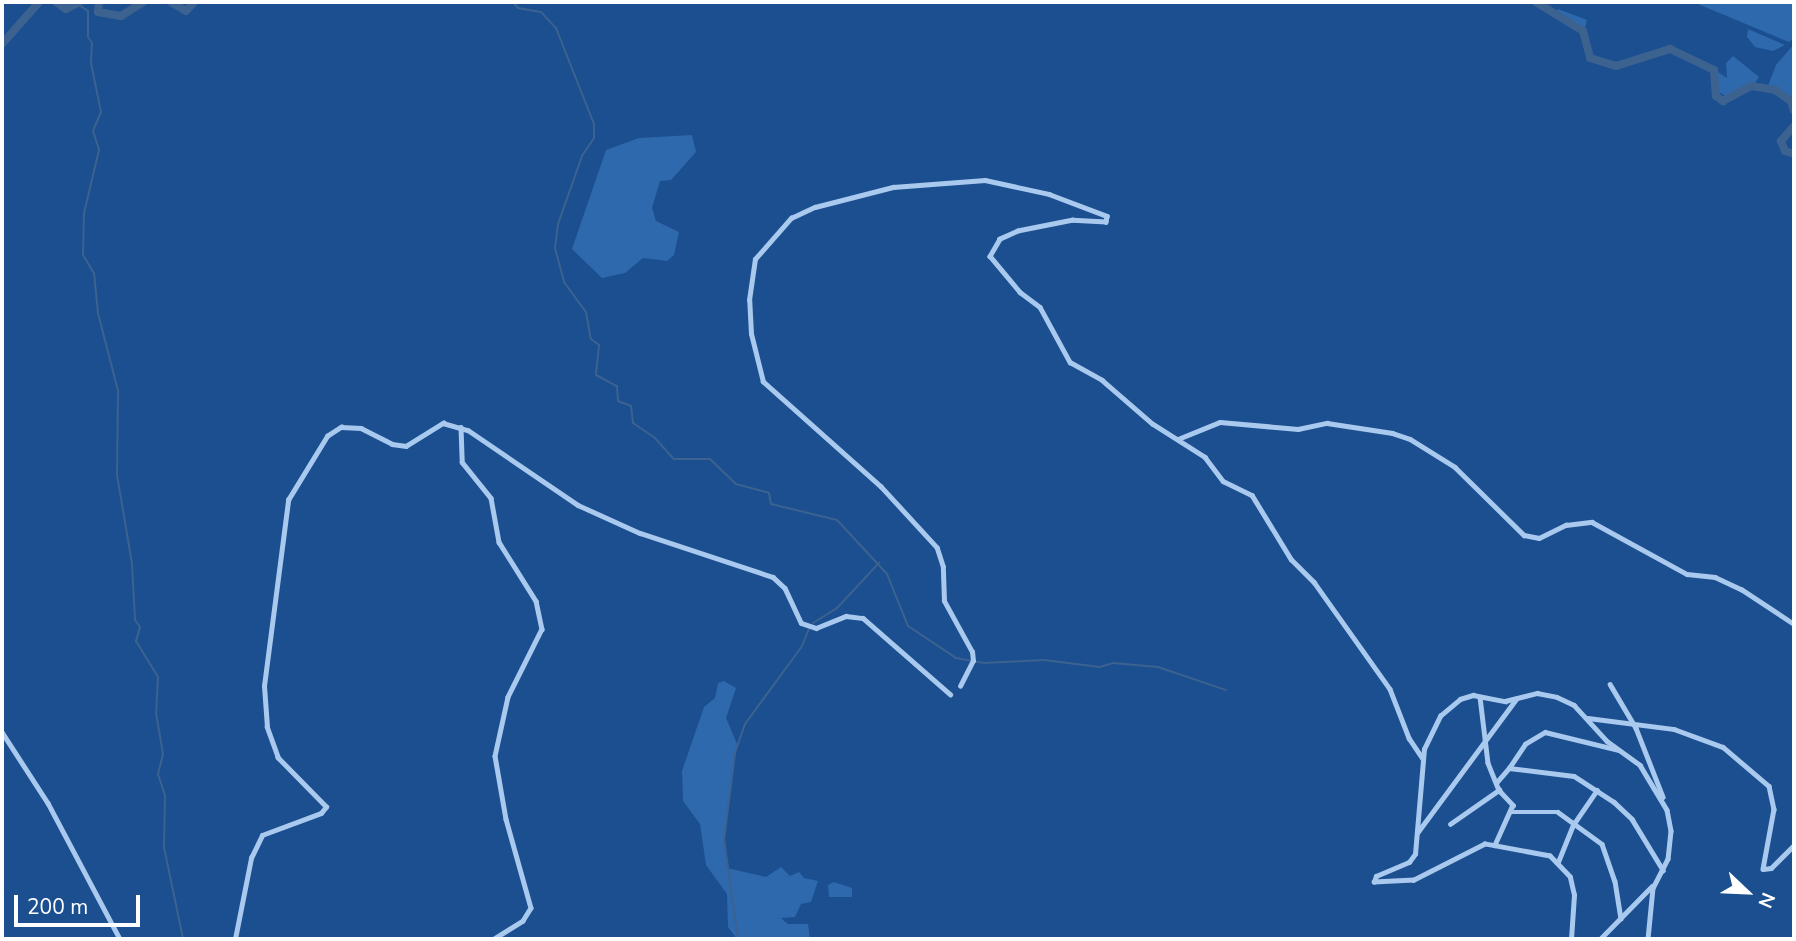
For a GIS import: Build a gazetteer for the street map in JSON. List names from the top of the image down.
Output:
{
  "scale_bar": "200 m",
  "north": "bottom right"
}
